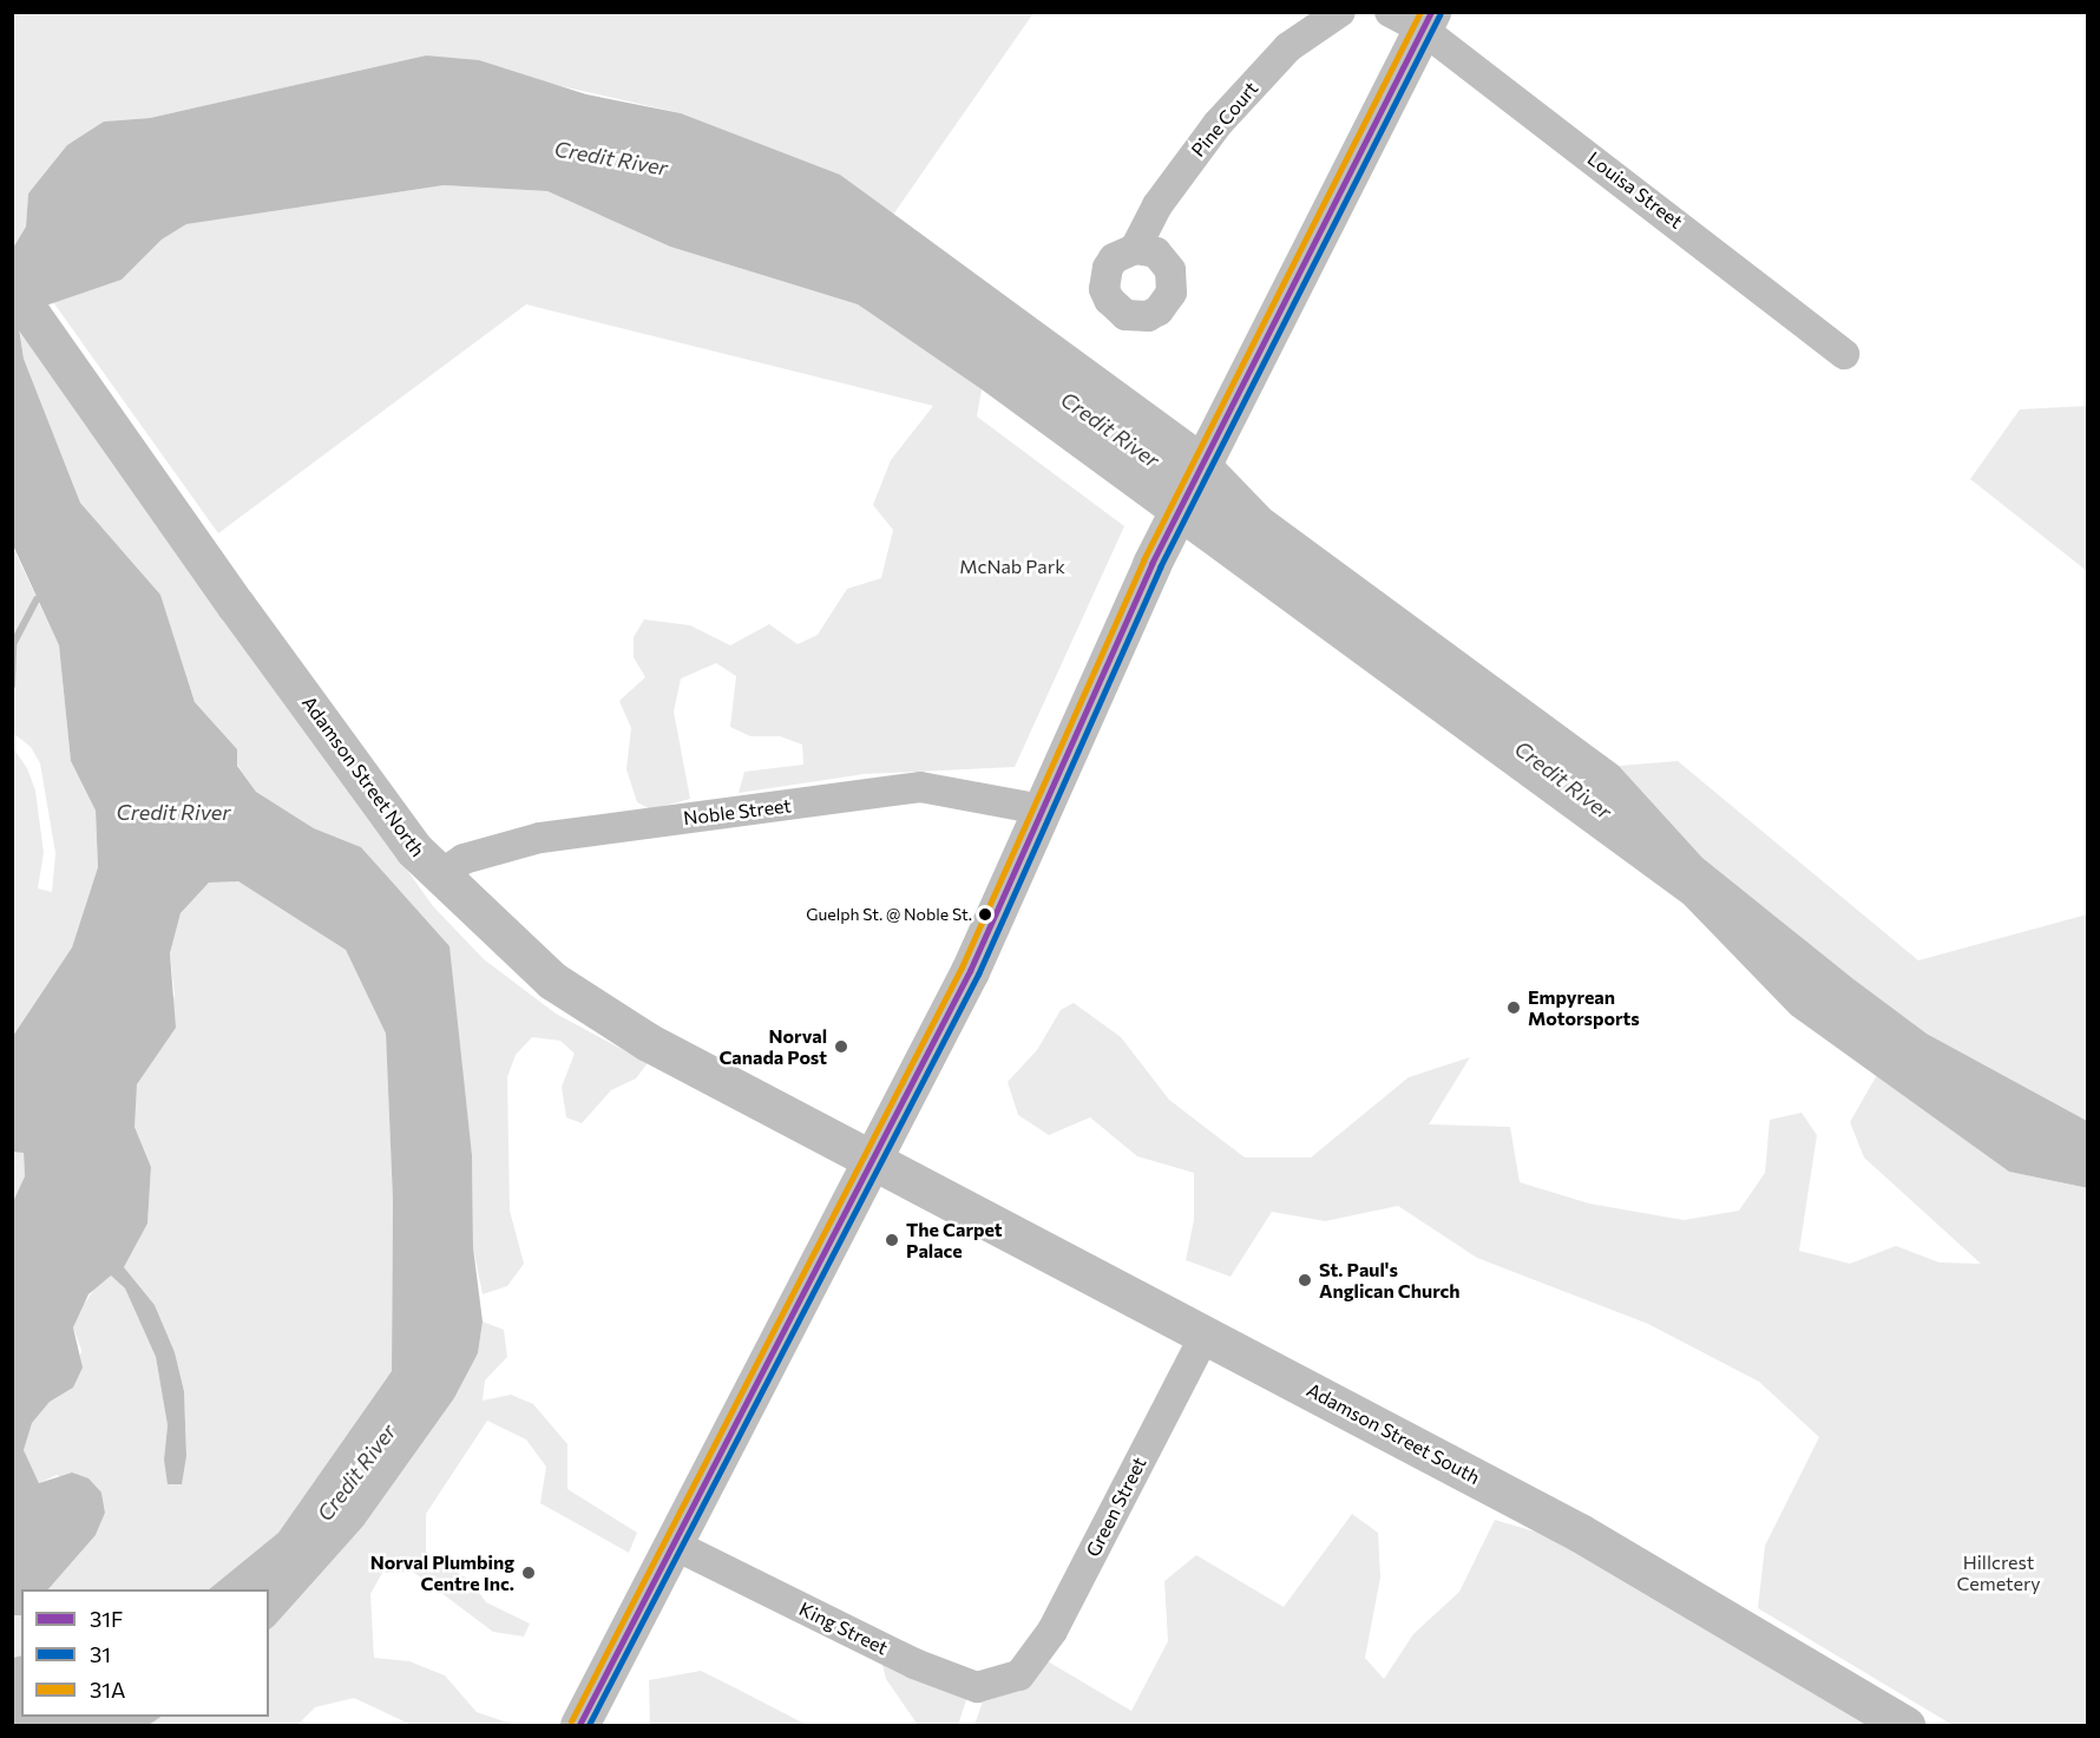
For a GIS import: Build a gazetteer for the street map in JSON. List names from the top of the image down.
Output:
{
  "streets": {
    "main road": ["Adamson Street North", "Adamson Street South"],
    "street": [
      "Pine Court",
      "Louisa Street",
      "Noble Street",
      "Green Street",
      "King Street"
    ]
  },
  "crossings": [
    ["Adamson Street North", "Noble Street"],
    ["Adamson Street North", "Adamson Street South"],
    ["Adamson Street South", "Green Street"],
    ["Green Street", "King Street"]
  ],
  "water": ["Credit River"],
  "parks": ["McNab Park", "Hillcrest Cemetery"],
  "places": [
    "Guelph St. @ Noble St.",
    "Empyrean Motorsports",
    "Norval Canada Post",
    "The Carpet Palace",
    "St. Paul's Anglican Church",
    "Norval Plumbing Centre Inc."
  ],
  "lines": ["transit line 31F", "transit line 31A", "transit line 31"],
  "legend": ["31F", "31", "31A"]
}
